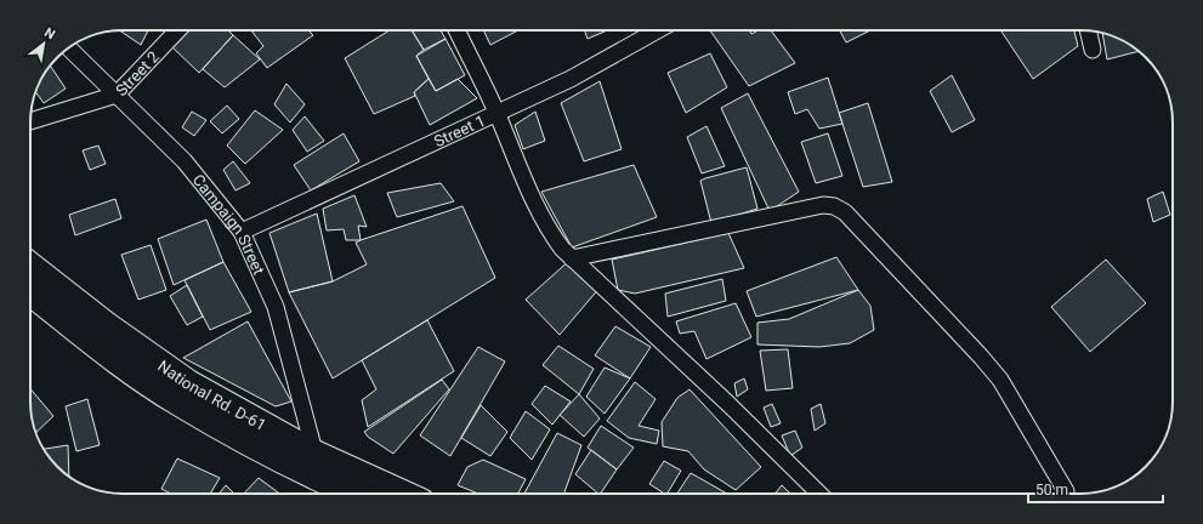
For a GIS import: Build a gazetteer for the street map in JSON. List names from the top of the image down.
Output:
{
  "streets": {
    "highway": ["National Rd. D-61"],
    "street": ["Street 2", "Street 1", "Campaign Street"]
  },
  "crossings": [
    ["Street 2", "Campaign Street"],
    ["Street 1", "Campaign Street"],
    ["Campaign Street", "National Rd. D-61"]
  ],
  "scale_bar": "50 m",
  "north": "top right"
}
